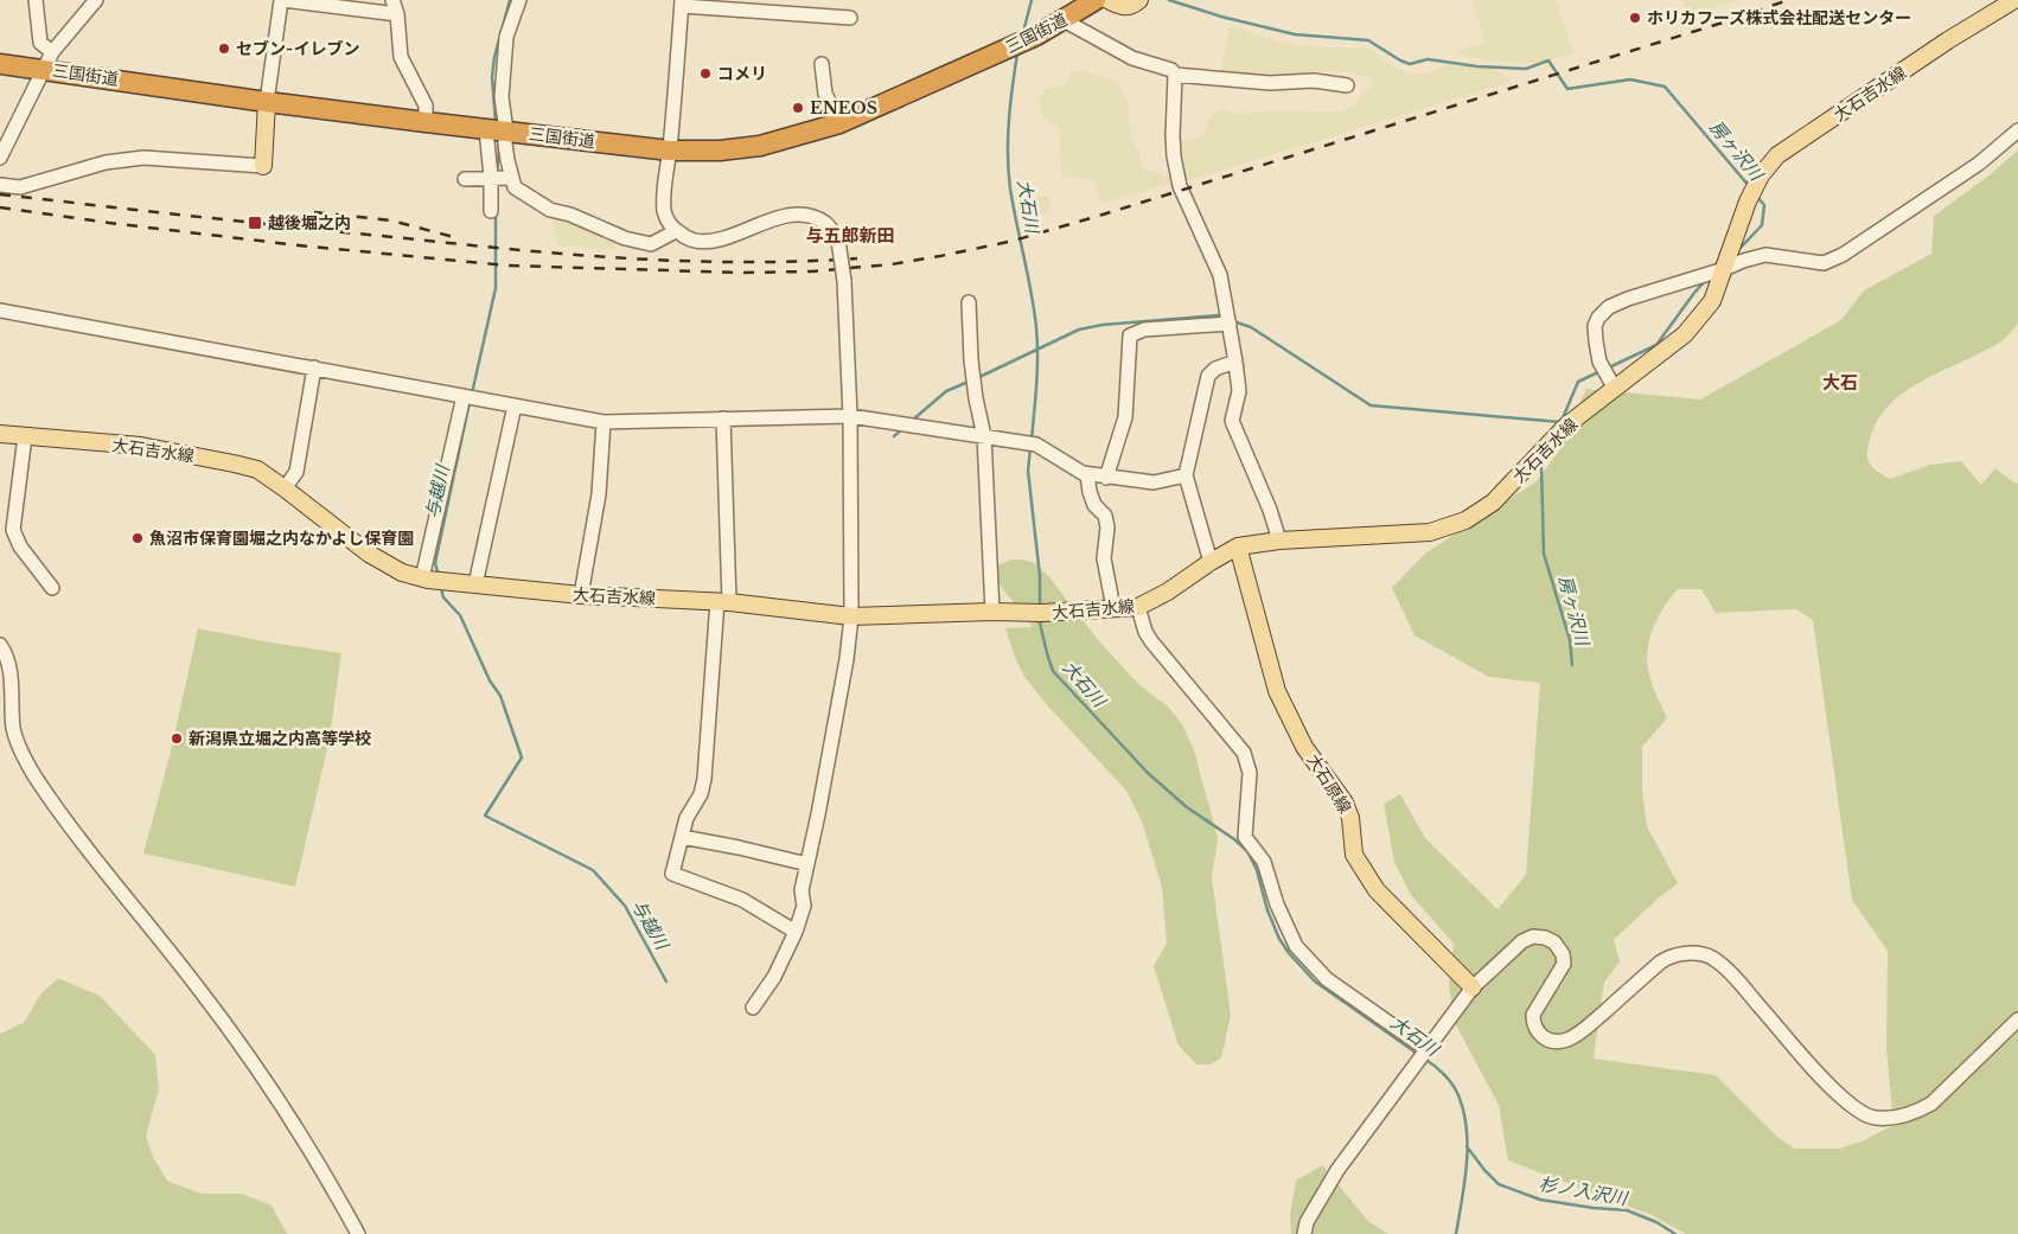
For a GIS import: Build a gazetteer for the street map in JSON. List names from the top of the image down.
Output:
{
  "streets": {
    "highway": ["三国街道"],
    "main road": ["大石吉水線", "大石原線"]
  },
  "crossings": [
    ["大石吉水線", "大石原線"]
  ],
  "districts": ["与五郎新田", "大石"],
  "water": [
    "房ヶ沢川",
    "大石川",
    "与越川",
    "杉ノ入沢川"
  ],
  "places": {
    "other": [
      "ホリカフーズ株式会社配送センター",
      "セブン-イレブン",
      "コメリ",
      "ENEOS",
      "魚沼市保育園堀之内なかよし保育園",
      "新潟県立堀之内高等学校"
    ],
    "transit": ["越後堀之内"]
  }
}
